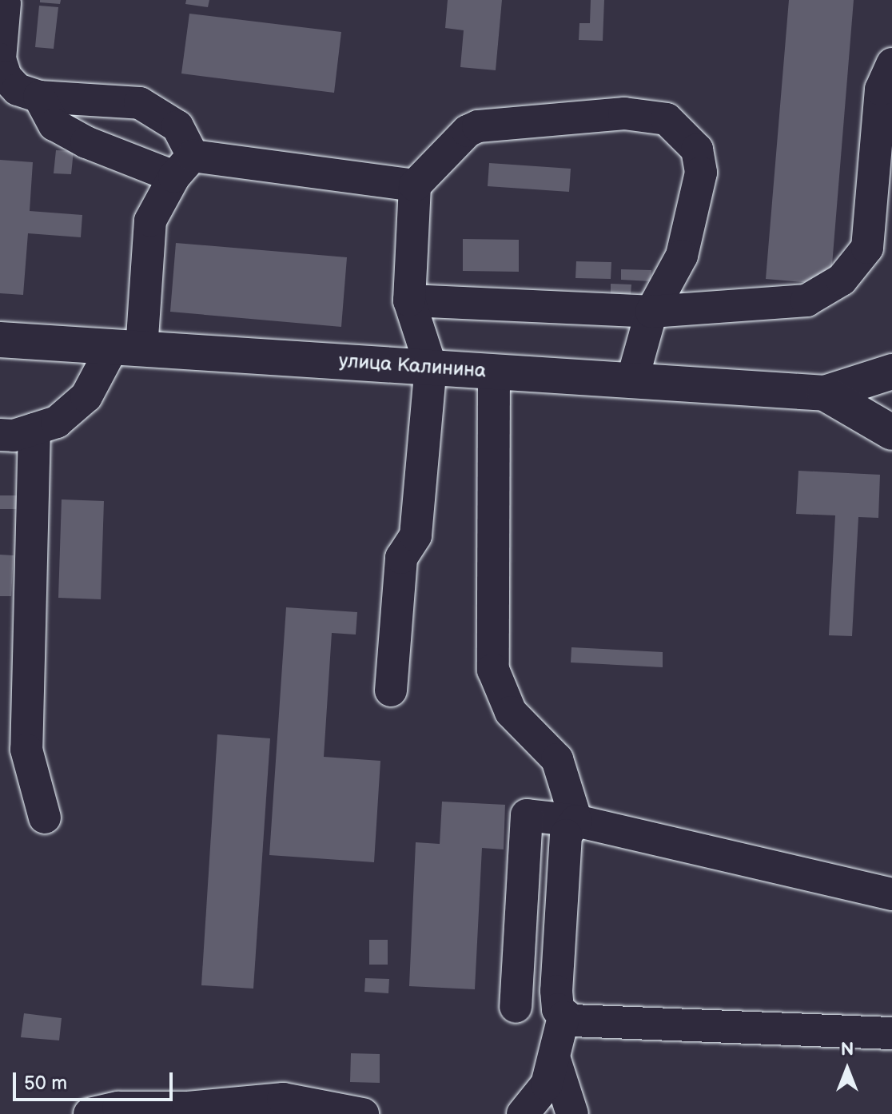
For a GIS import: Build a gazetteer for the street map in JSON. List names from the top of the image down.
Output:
{
  "streets": {
    "main road": ["улица Калинина"]
  },
  "scale_bar": "50 m",
  "north": "top"
}
